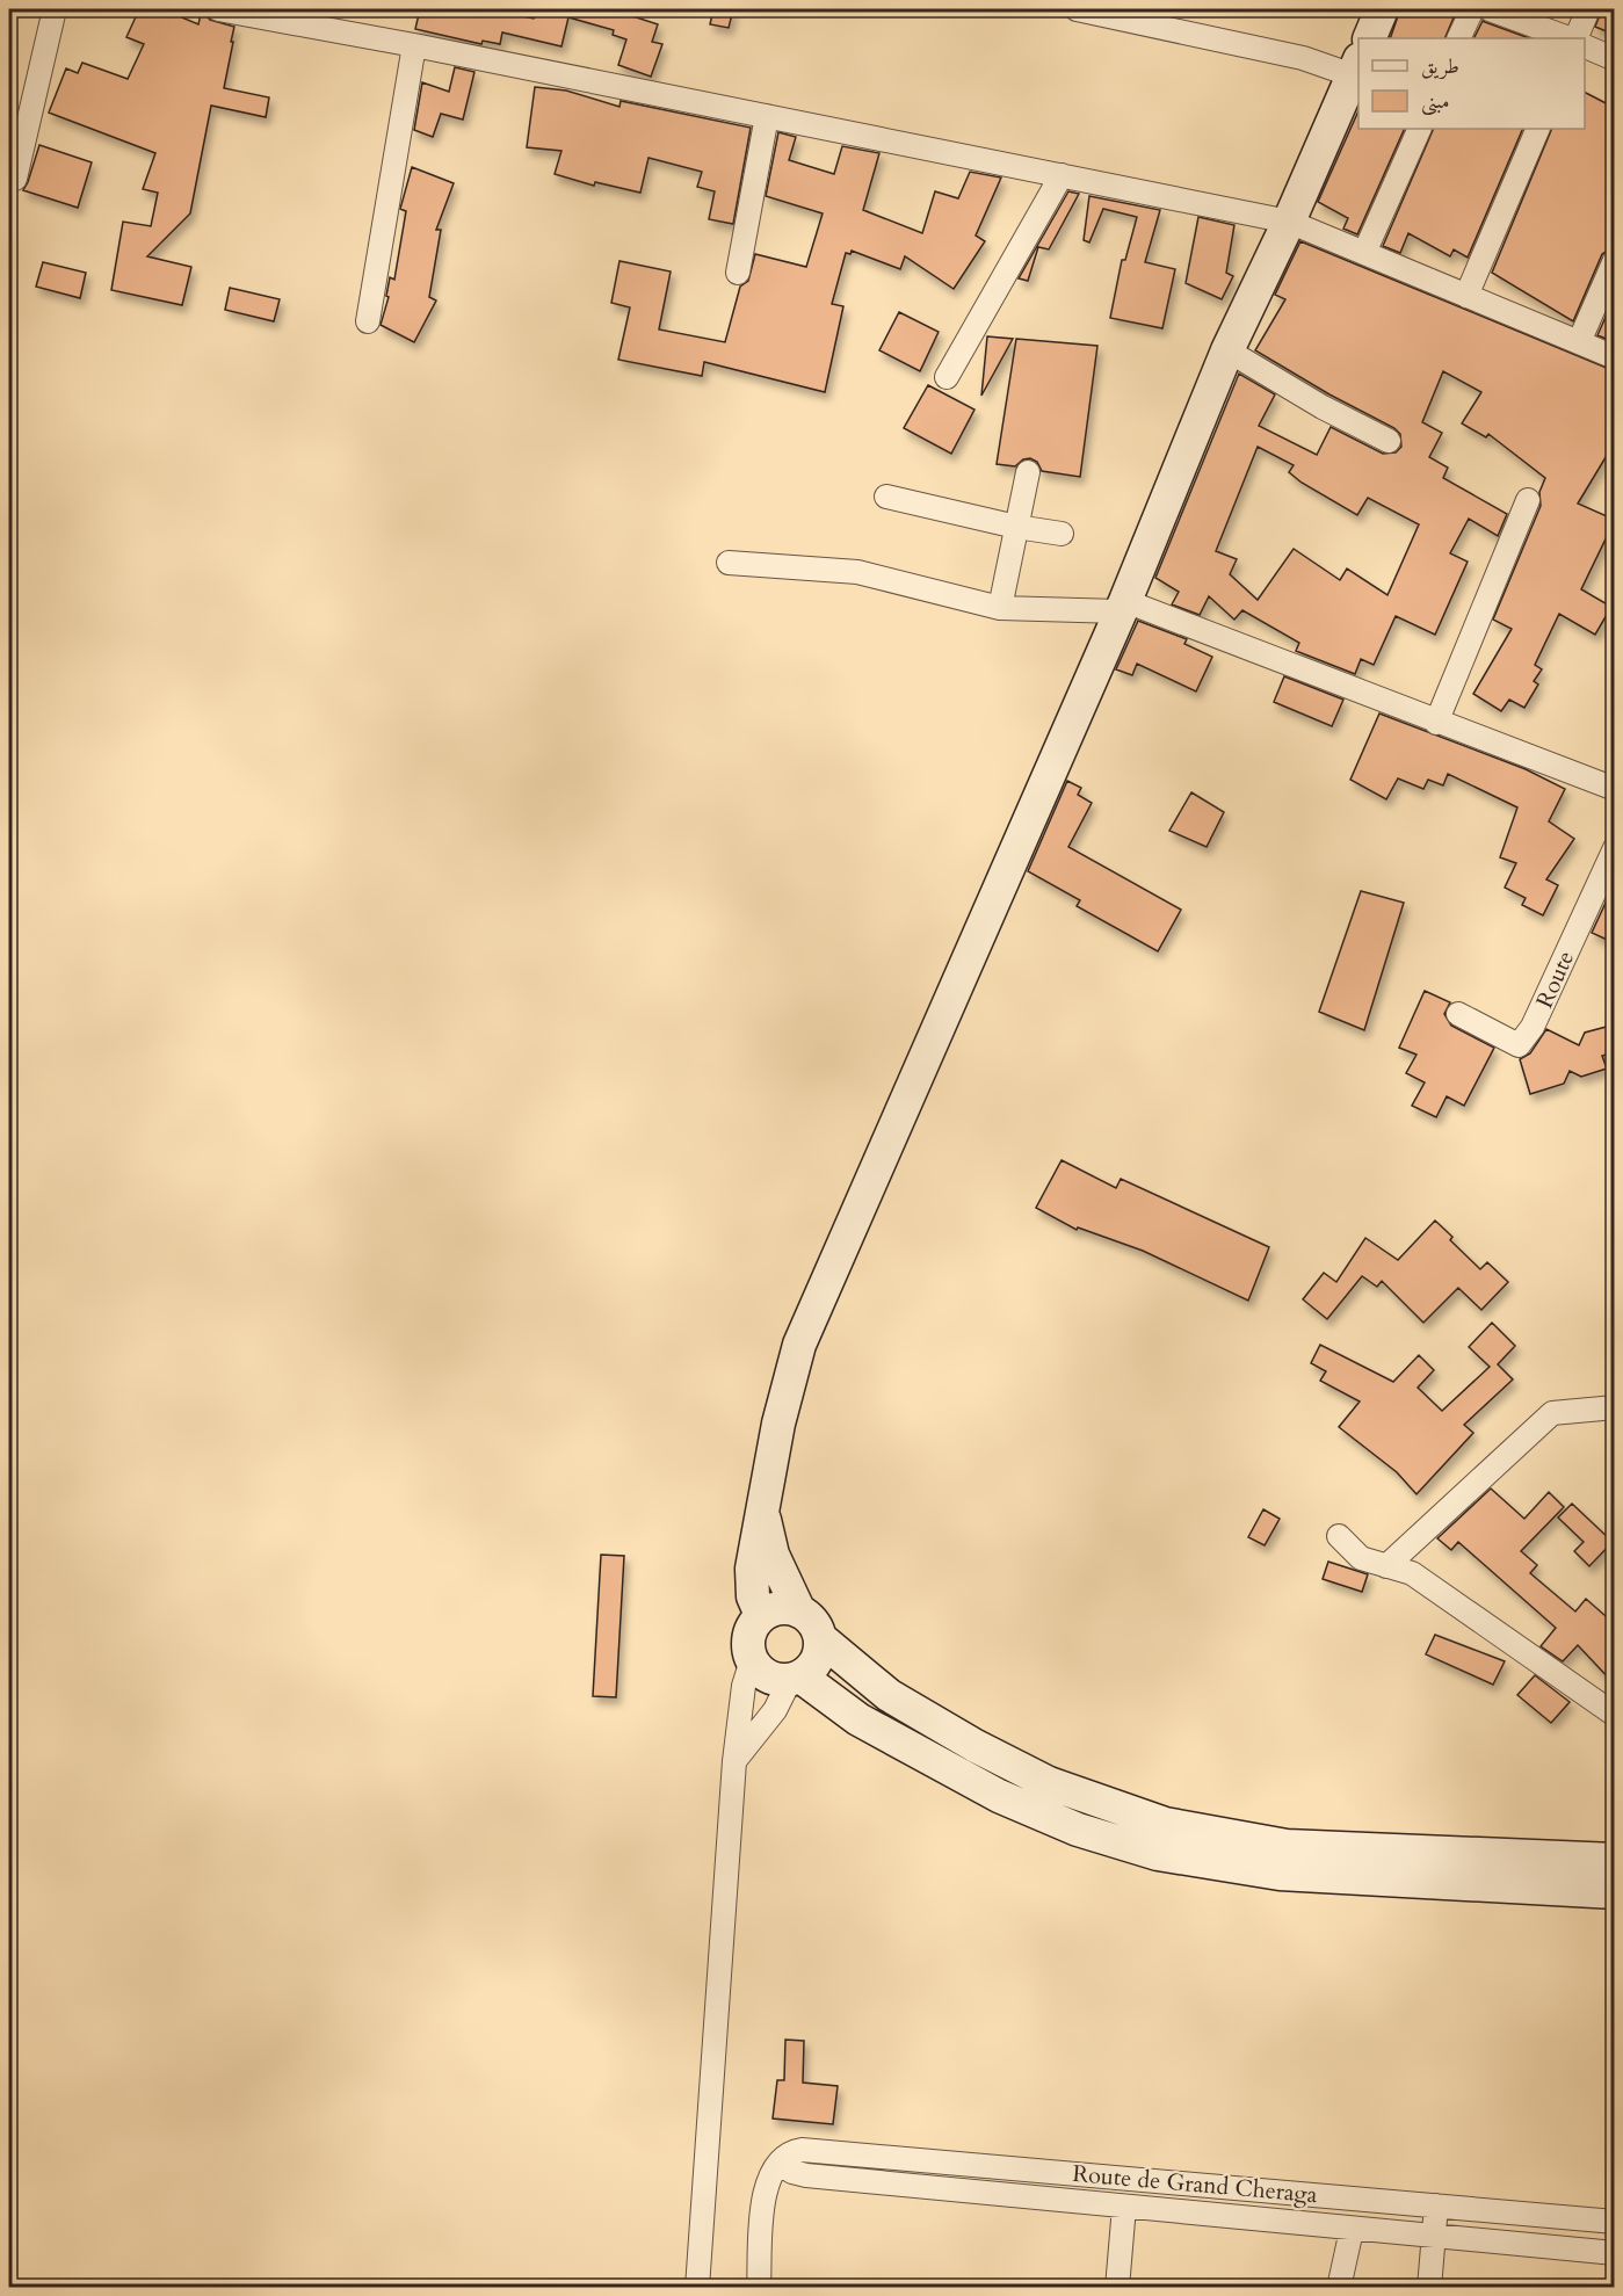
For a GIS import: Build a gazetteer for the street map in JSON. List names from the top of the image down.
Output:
{
  "streets": {
    "street": ["Route", "Route de Grand Cheraga"]
  },
  "legend": ["طريق", "مبنى"]
}
